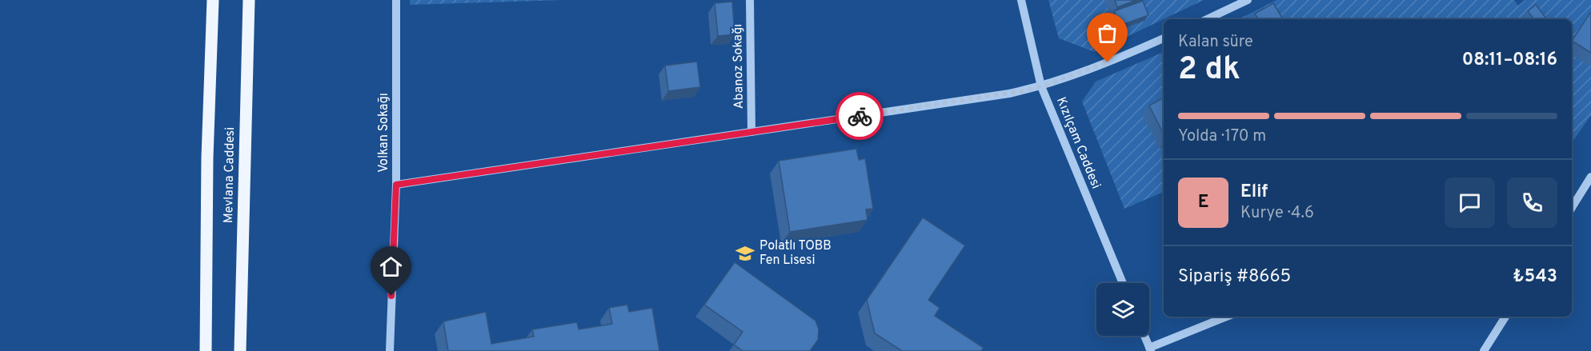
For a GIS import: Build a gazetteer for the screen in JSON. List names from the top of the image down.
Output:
{
  "streets": {
    "main road": ["Mevlana Caddesi"],
    "street": ["Abanoz Sokağı", "Volkan Sokağı", "Kızılçam Caddesi"]
  },
  "places": {
    "school or university": ["Polatlı TOBB Fen Lisesi"]
  },
  "page": {
    "heading": ["2 dk", "Kalan süre", "08:11–08:16"],
    "panel": [
      "Elif",
      "Kurye · 4.6",
      "Sipariş #8665",
      "₺543"
    ],
    "bar": "Yolda · 170 m",
    "round": "E"
  }
}
